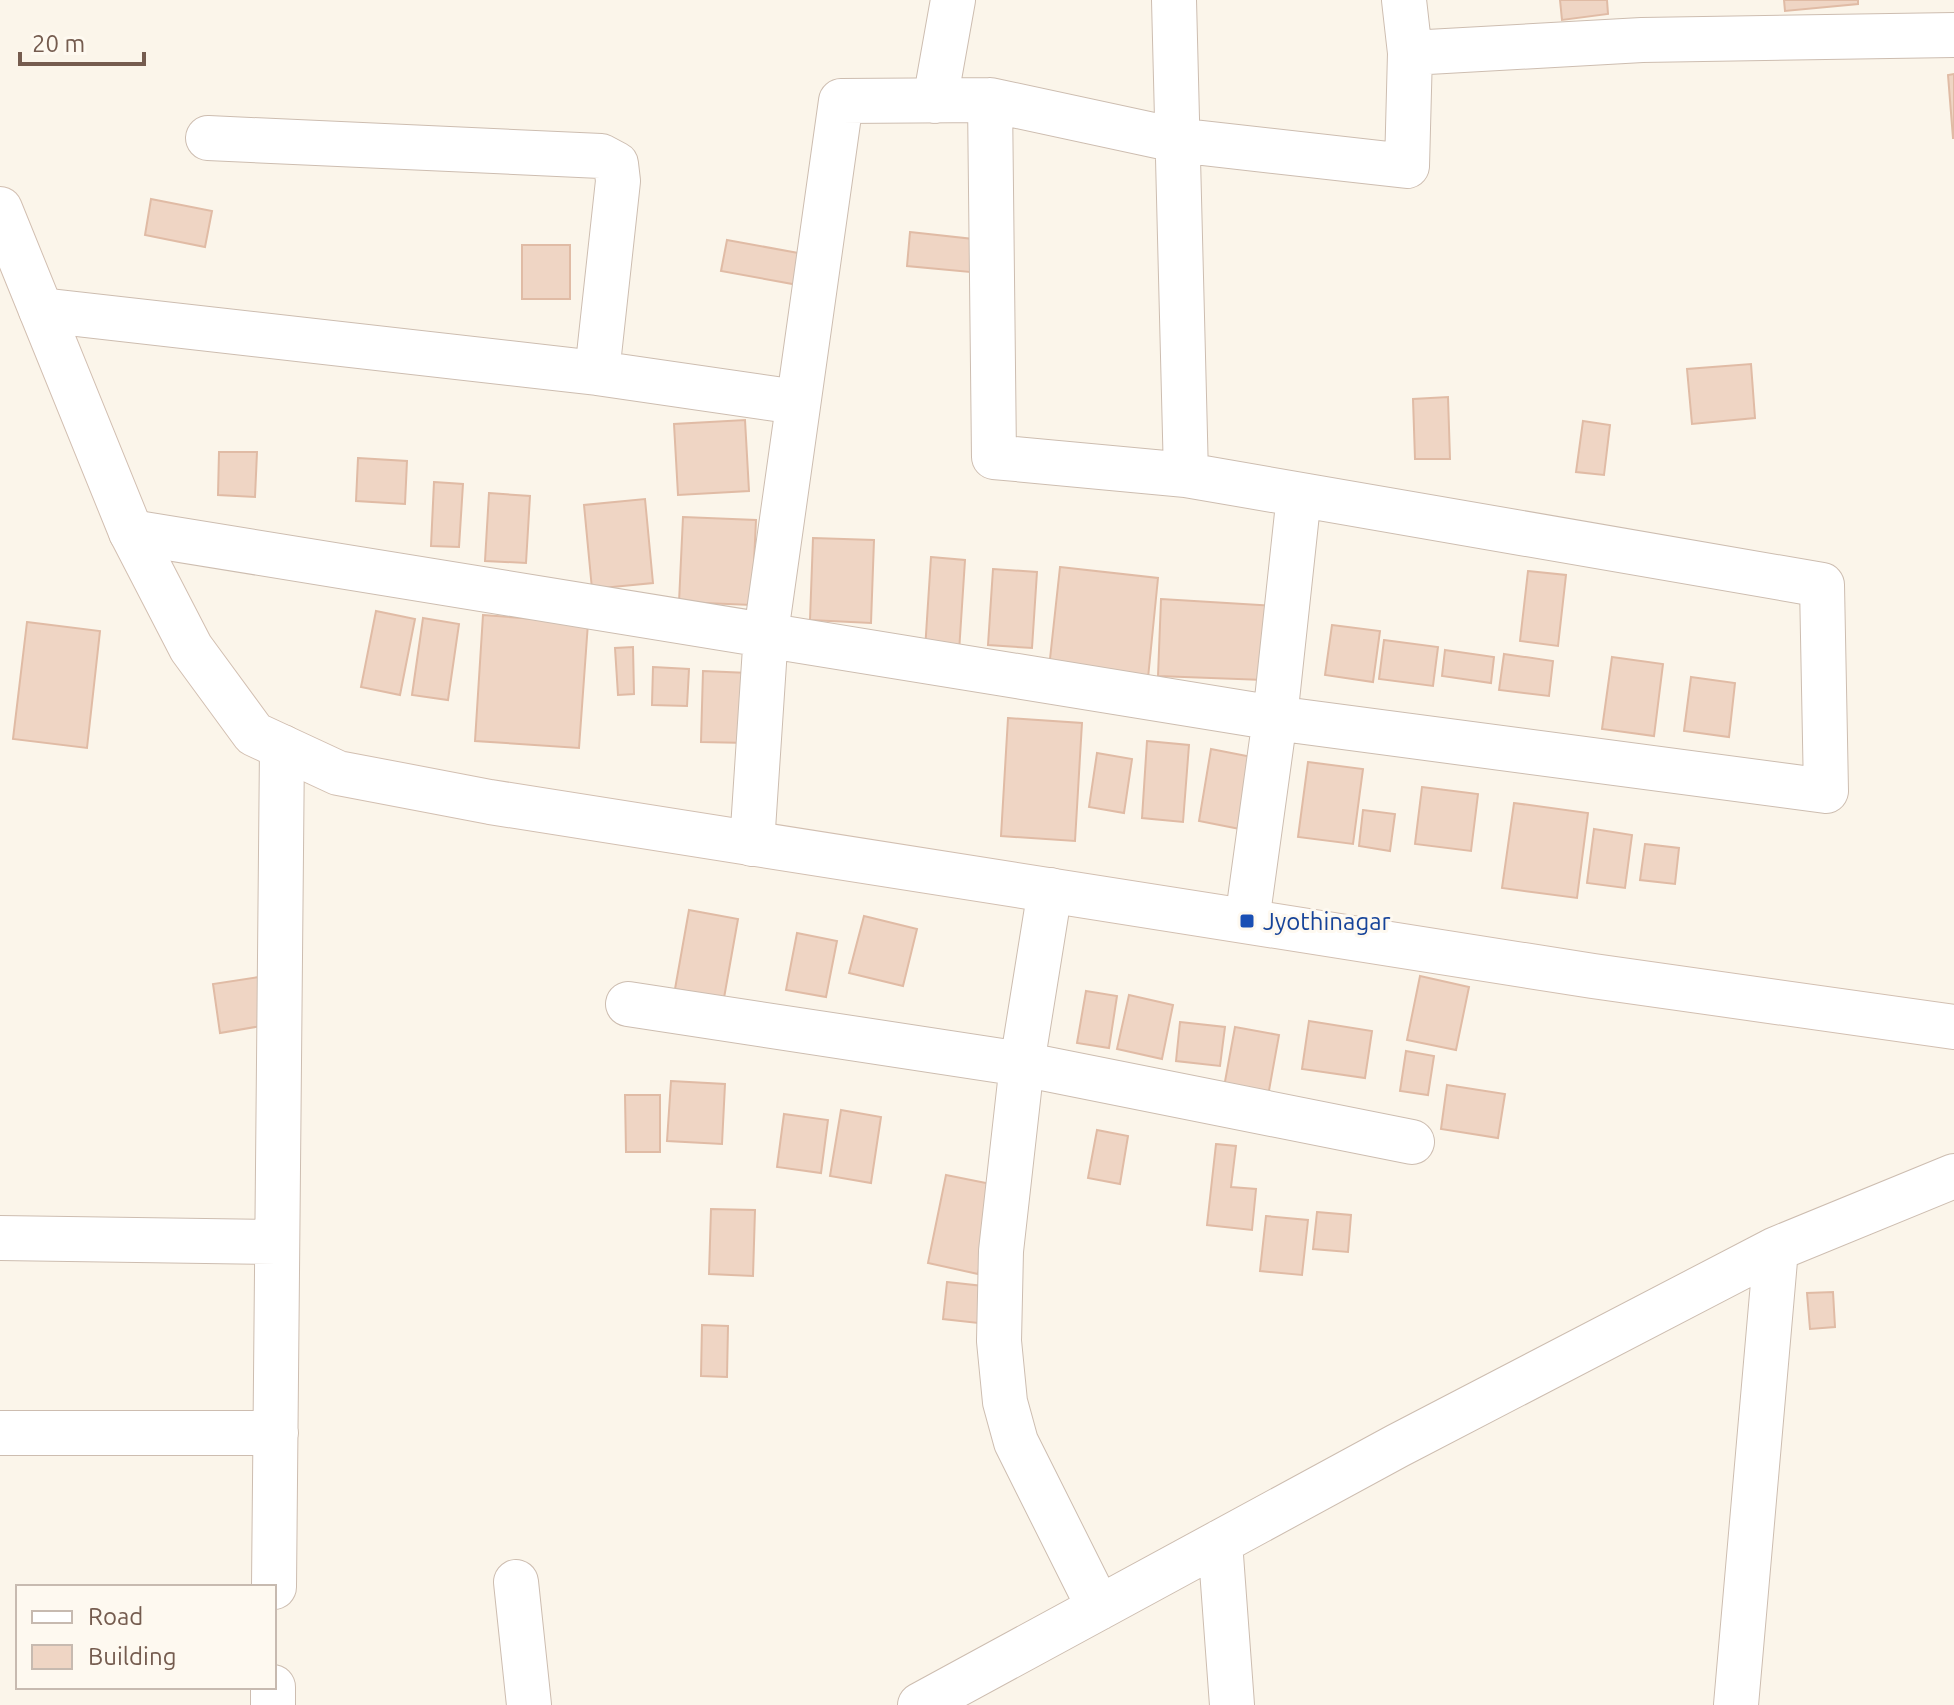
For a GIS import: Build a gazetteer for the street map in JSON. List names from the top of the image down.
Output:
{
  "places": {
    "transit": ["Jyothinagar"]
  },
  "legend": ["Road", "Building"],
  "scale_bar": "20 m"
}
